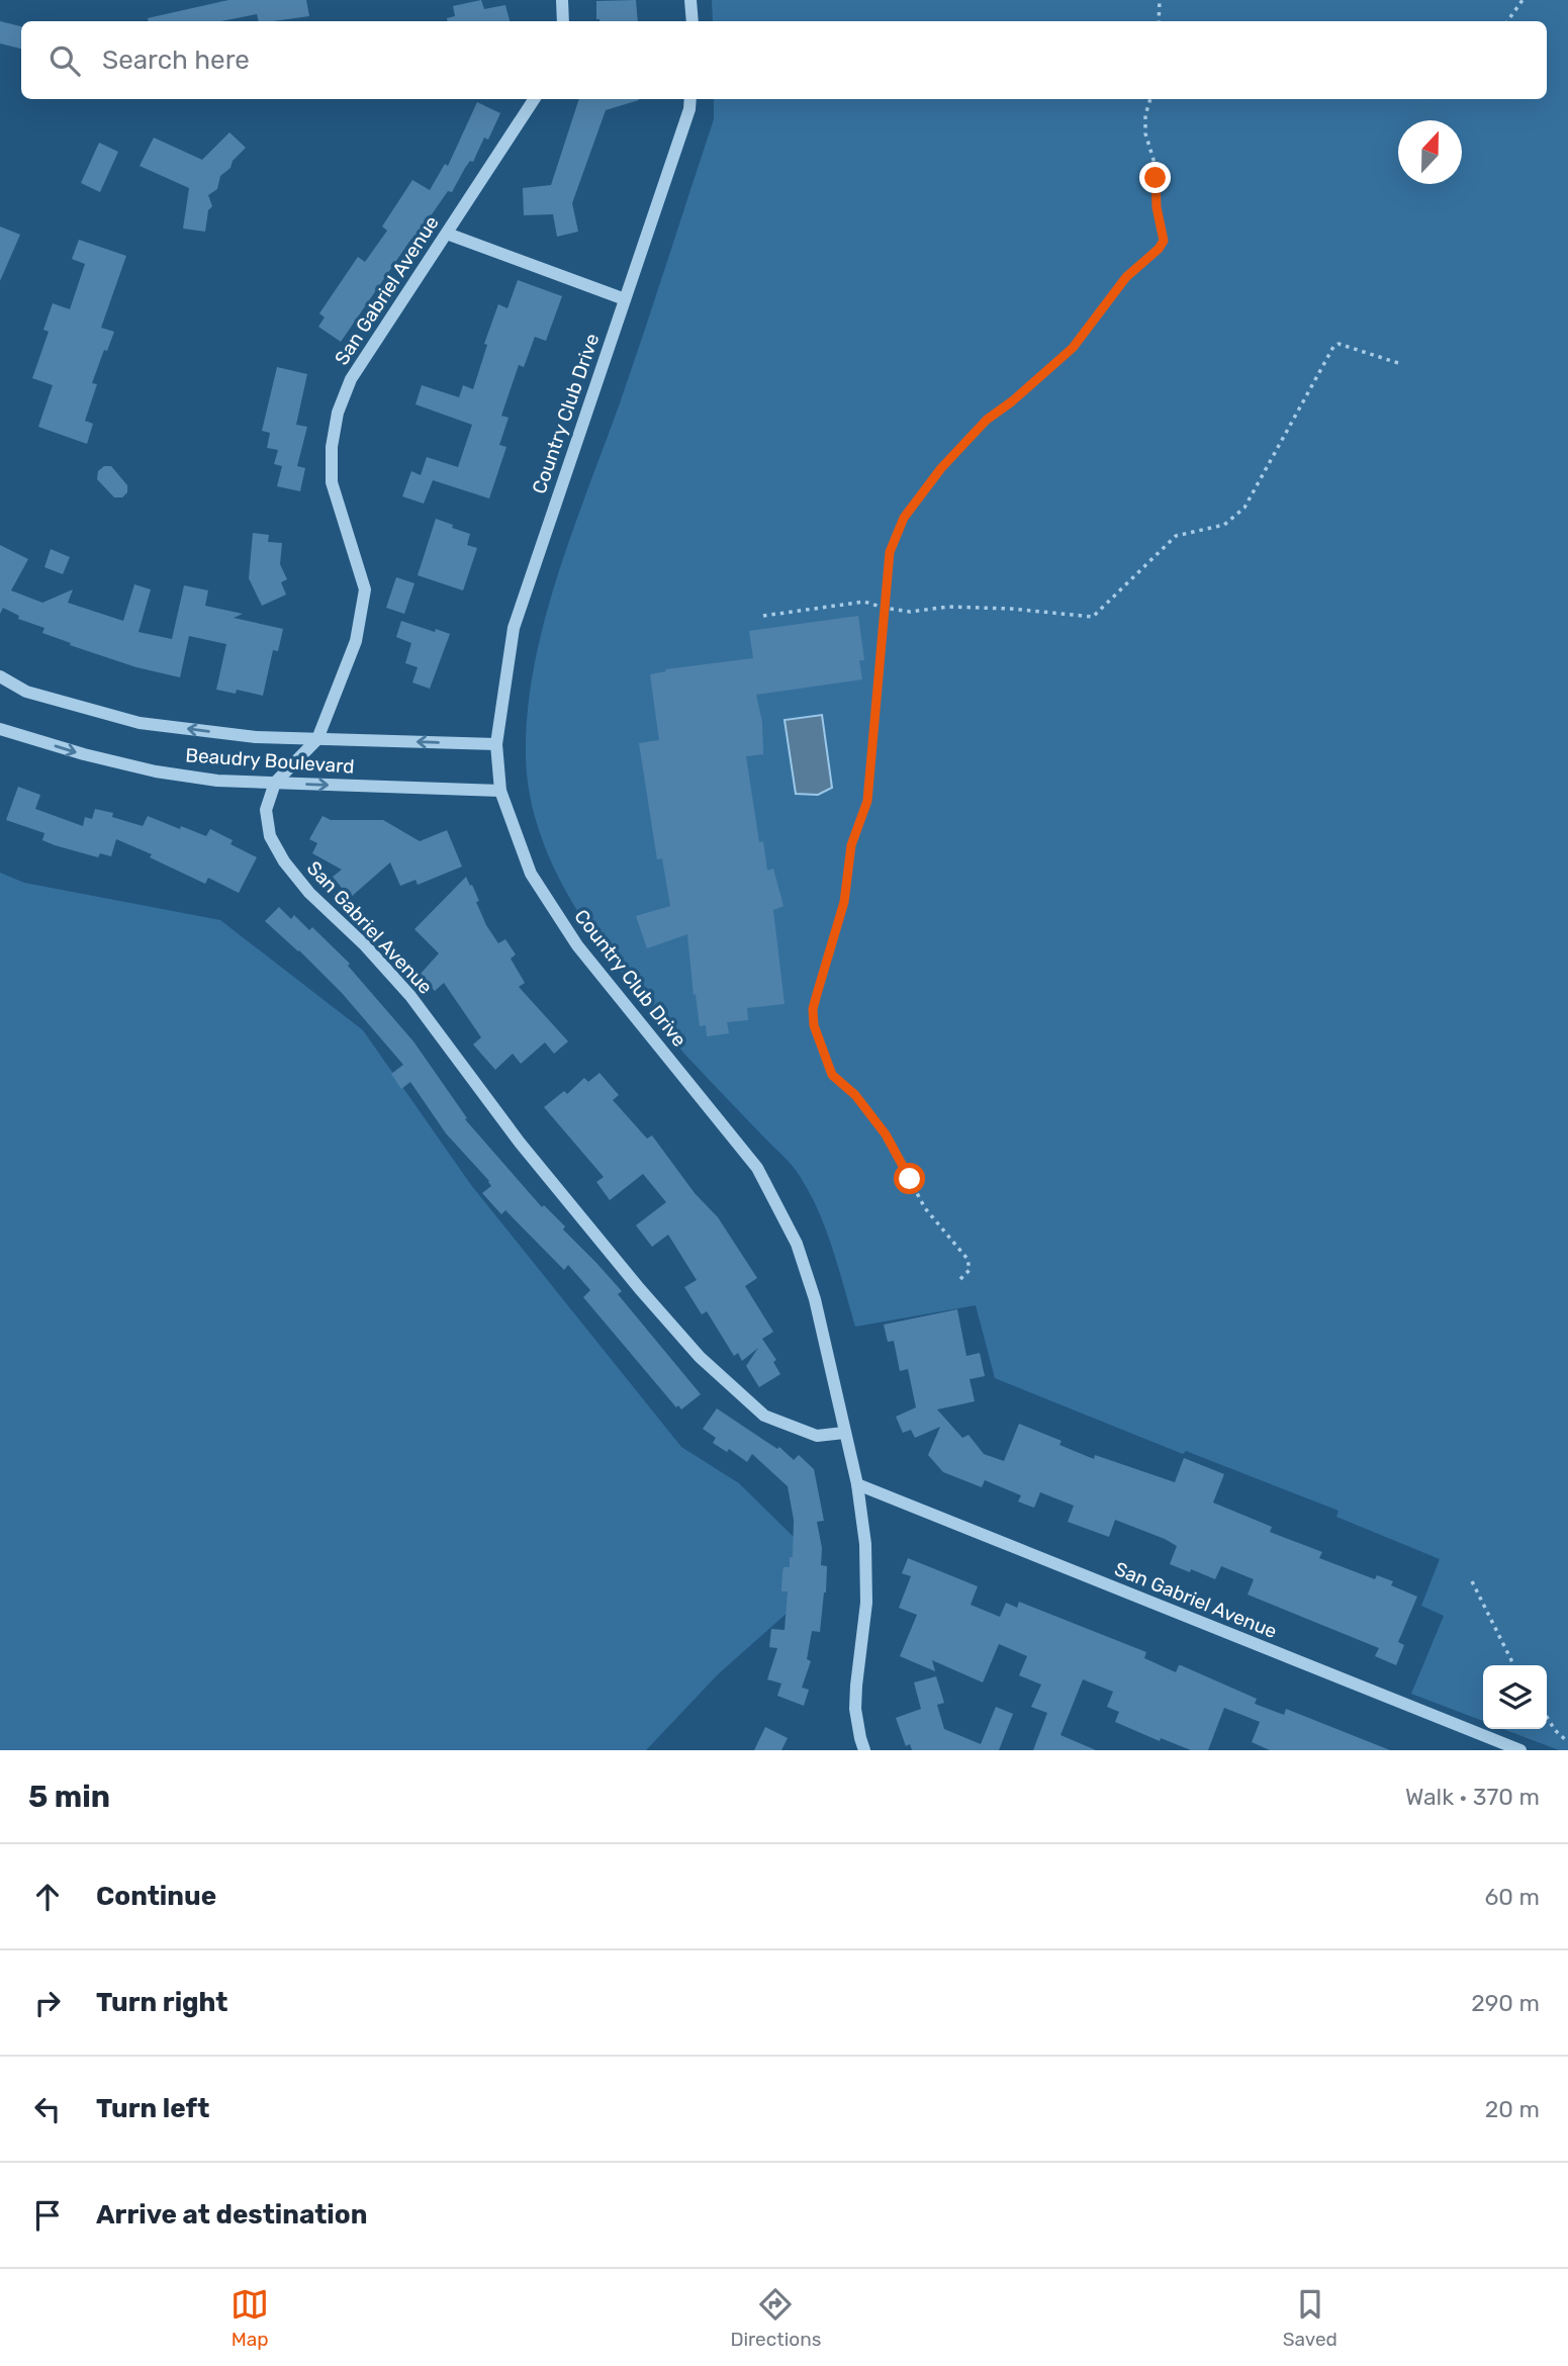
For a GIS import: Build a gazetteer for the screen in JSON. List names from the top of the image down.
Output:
{
  "streets": {
    "street": ["San Gabriel Avenue", "Country Club Drive", "Beaudry Boulevard"]
  },
  "crossings": [
    ["San Gabriel Avenue", "Country Club Drive"],
    ["San Gabriel Avenue", "Beaudry Boulevard"],
    ["Country Club Drive", "Beaudry Boulevard"]
  ],
  "north": "top",
  "page": {
    "search": "Search here",
    "heading": ["5 min", "Walk · 370 m"],
    "list": [
      ["Continue", "60 m"],
      ["Turn right", "290 m"],
      ["Turn left", "20 m"],
      "Arrive at destination"
    ],
    "nav": ["Map", "Directions", "Saved"]
  }
}
